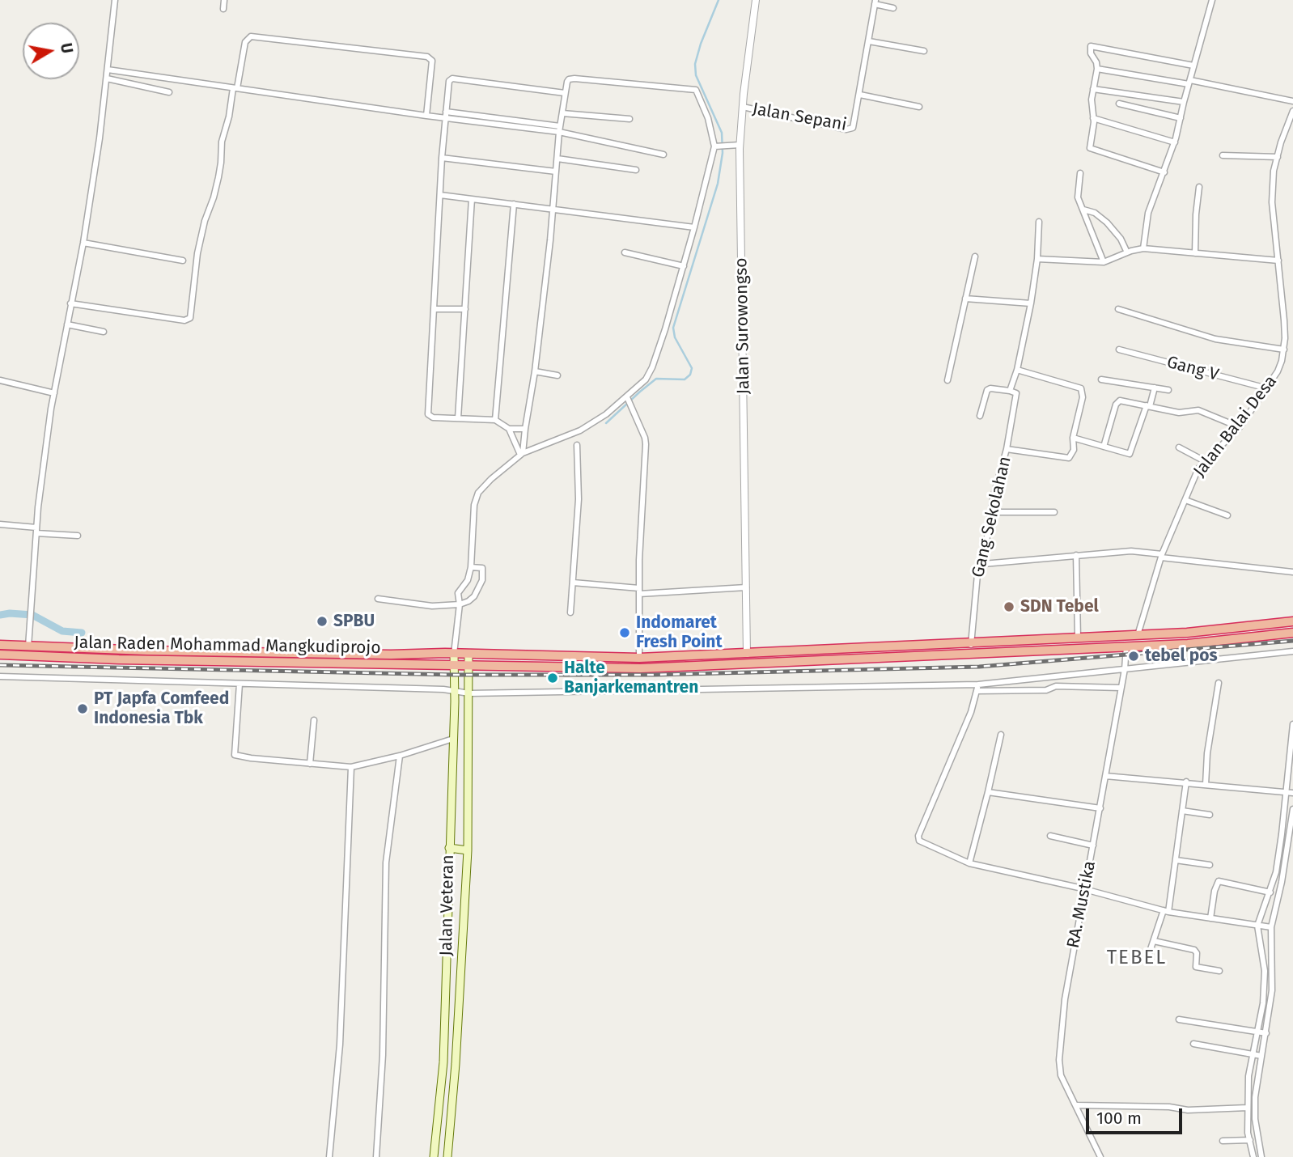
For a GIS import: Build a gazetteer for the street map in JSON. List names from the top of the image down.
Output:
{
  "streets": {
    "highway": ["Jalan Raden Mohammad Mangkudiprojo"],
    "main road": ["Jalan Veteran"],
    "street": [
      "Jalan Sepani",
      "Jalan Surowongso",
      "Gang V",
      "Jalan Balai Desa",
      "Gang Sekolahan",
      "RA. Mustika"
    ]
  },
  "crossings": [
    ["Jalan Sepani", "Jalan Surowongso"],
    ["Jalan Surowongso", "Jalan Raden Mohammad Mangkudiprojo"],
    ["Gang V", "Jalan Balai Desa"],
    ["Jalan Balai Desa", "Jalan Raden Mohammad Mangkudiprojo"],
    ["Gang Sekolahan", "Jalan Raden Mohammad Mangkudiprojo"],
    ["Jalan Raden Mohammad Mangkudiprojo", "RA. Mustika"],
    ["Jalan Raden Mohammad Mangkudiprojo", "Jalan Veteran"]
  ],
  "districts": ["TEBEL"],
  "places": [
    "SDN Tebel",
    "SPBU",
    "Indomaret Fresh Point",
    "tebel pos",
    "Halte Banjarkemantren",
    "PT Japfa Comfeed Indonesia Tbk"
  ],
  "scale_bar": "100 m",
  "north": "right"
}
